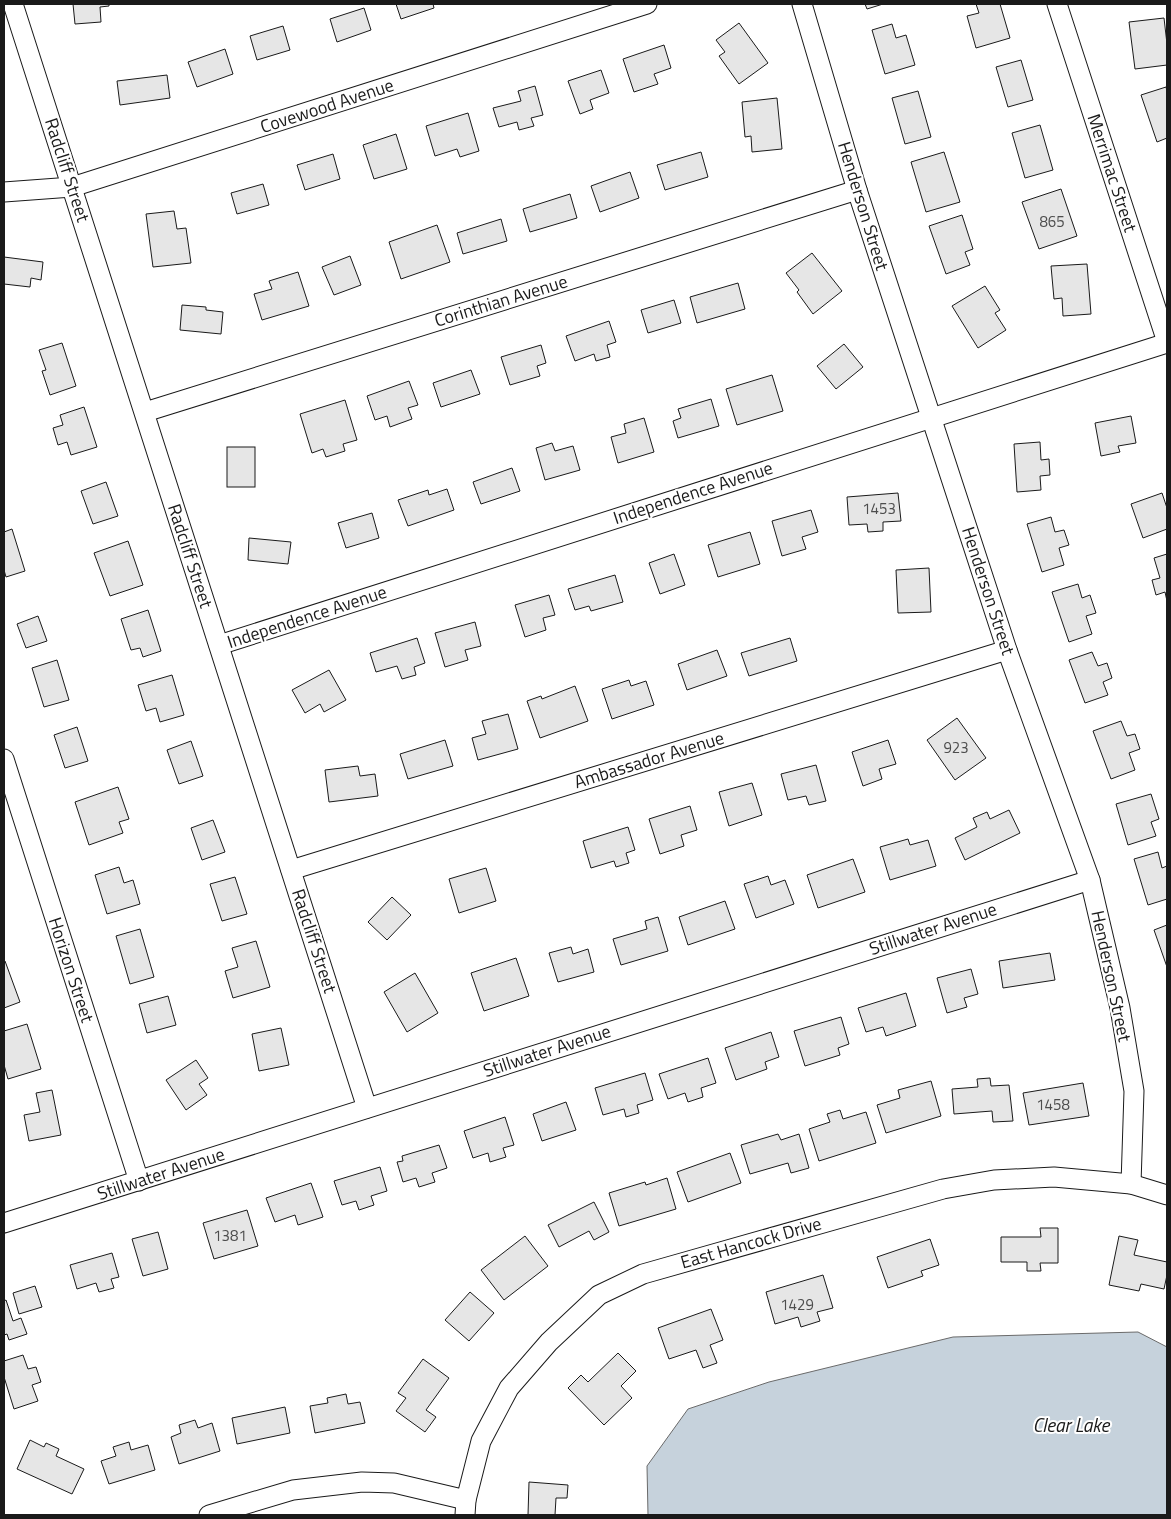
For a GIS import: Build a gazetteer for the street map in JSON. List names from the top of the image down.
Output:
{
  "streets": {
    "street": [
      "Covewood Avenue",
      "Radcliff Street",
      "Merrimac Street",
      "Henderson Street",
      "Corinthian Avenue",
      "Independence Avenue",
      "Ambassador Avenue",
      "Stillwater Avenue",
      "Horizon Street",
      "East Hancock Drive"
    ]
  },
  "crossings": [
    ["Covewood Avenue", "Radcliff Street"],
    ["Radcliff Street", "Corinthian Avenue"],
    ["Radcliff Street", "Independence Avenue"],
    ["Radcliff Street", "Ambassador Avenue"],
    ["Radcliff Street", "Stillwater Avenue"],
    ["Merrimac Street", "Independence Avenue"],
    ["Henderson Street", "Corinthian Avenue"],
    ["Henderson Street", "Independence Avenue"],
    ["Henderson Street", "Ambassador Avenue"],
    ["Henderson Street", "Stillwater Avenue"],
    ["Henderson Street", "East Hancock Drive"],
    ["Stillwater Avenue", "Horizon Street"]
  ],
  "water": ["Clear Lake"],
  "house_numbers": [
    "865",
    "1453",
    "923",
    "1458",
    "1381",
    "1429"
  ]
}
